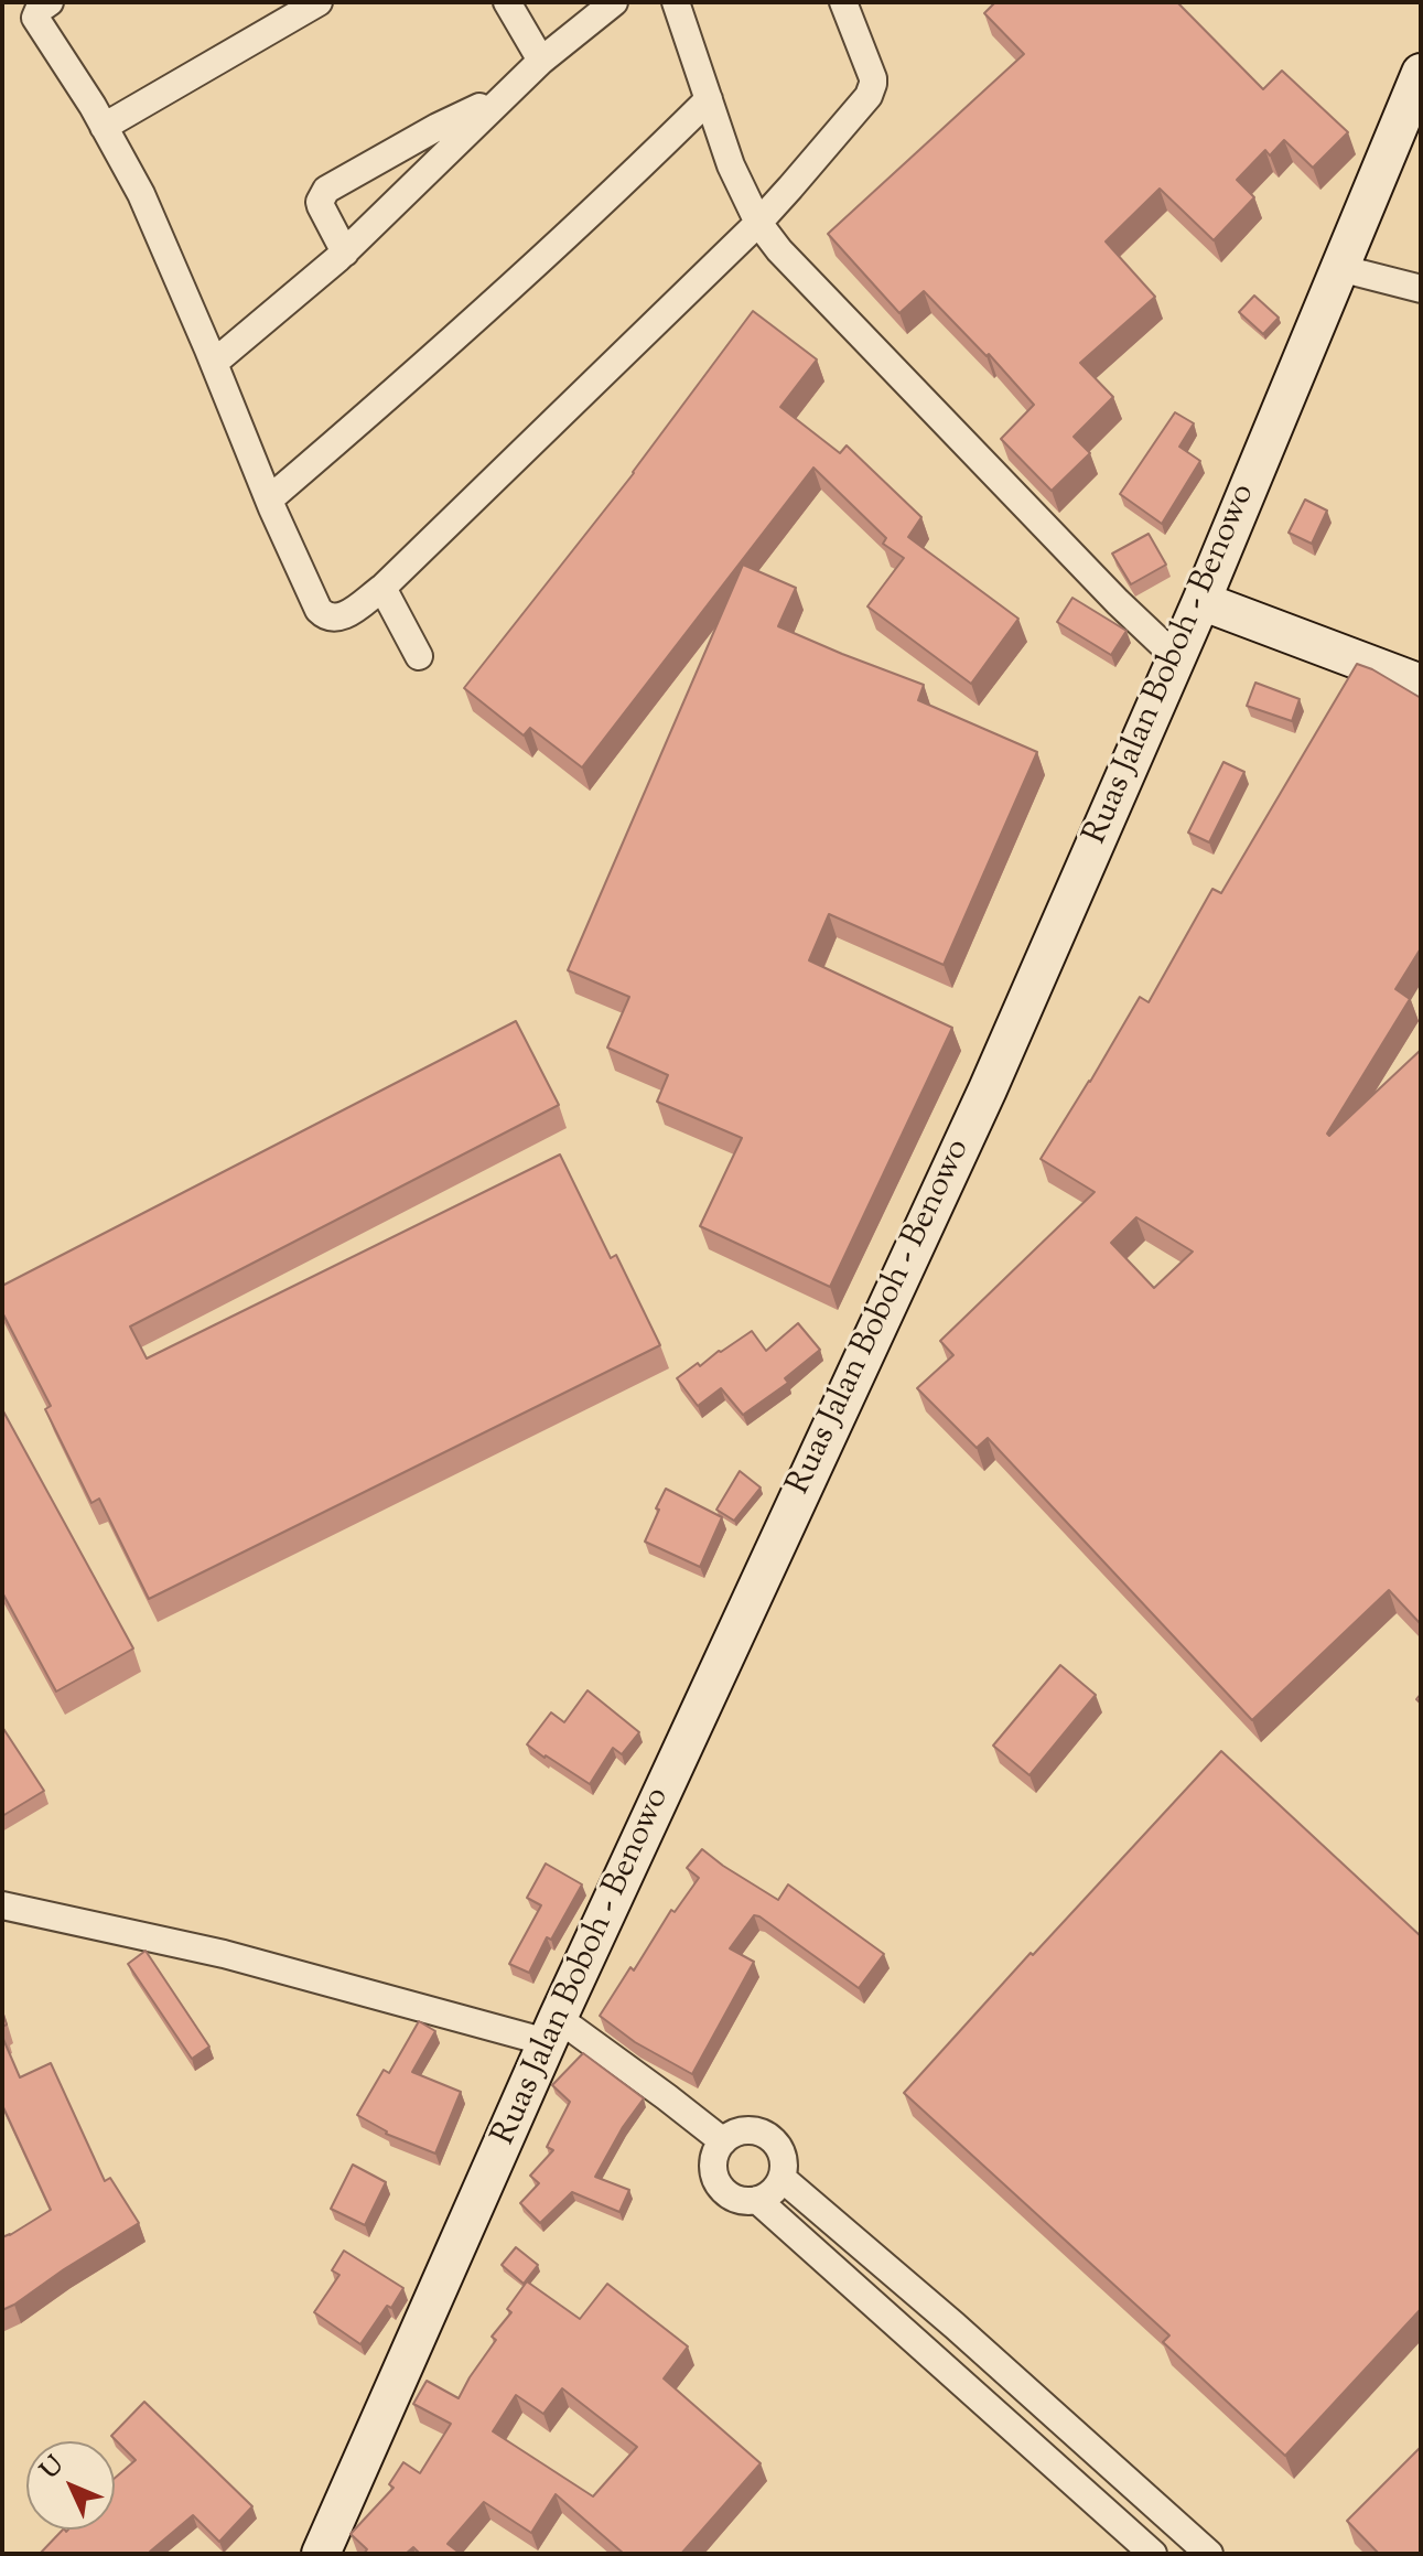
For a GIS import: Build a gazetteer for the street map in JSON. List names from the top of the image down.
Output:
{
  "streets": {
    "main road": ["Ruas Jalan Boboh - Benowo"]
  },
  "north": "top left"
}
